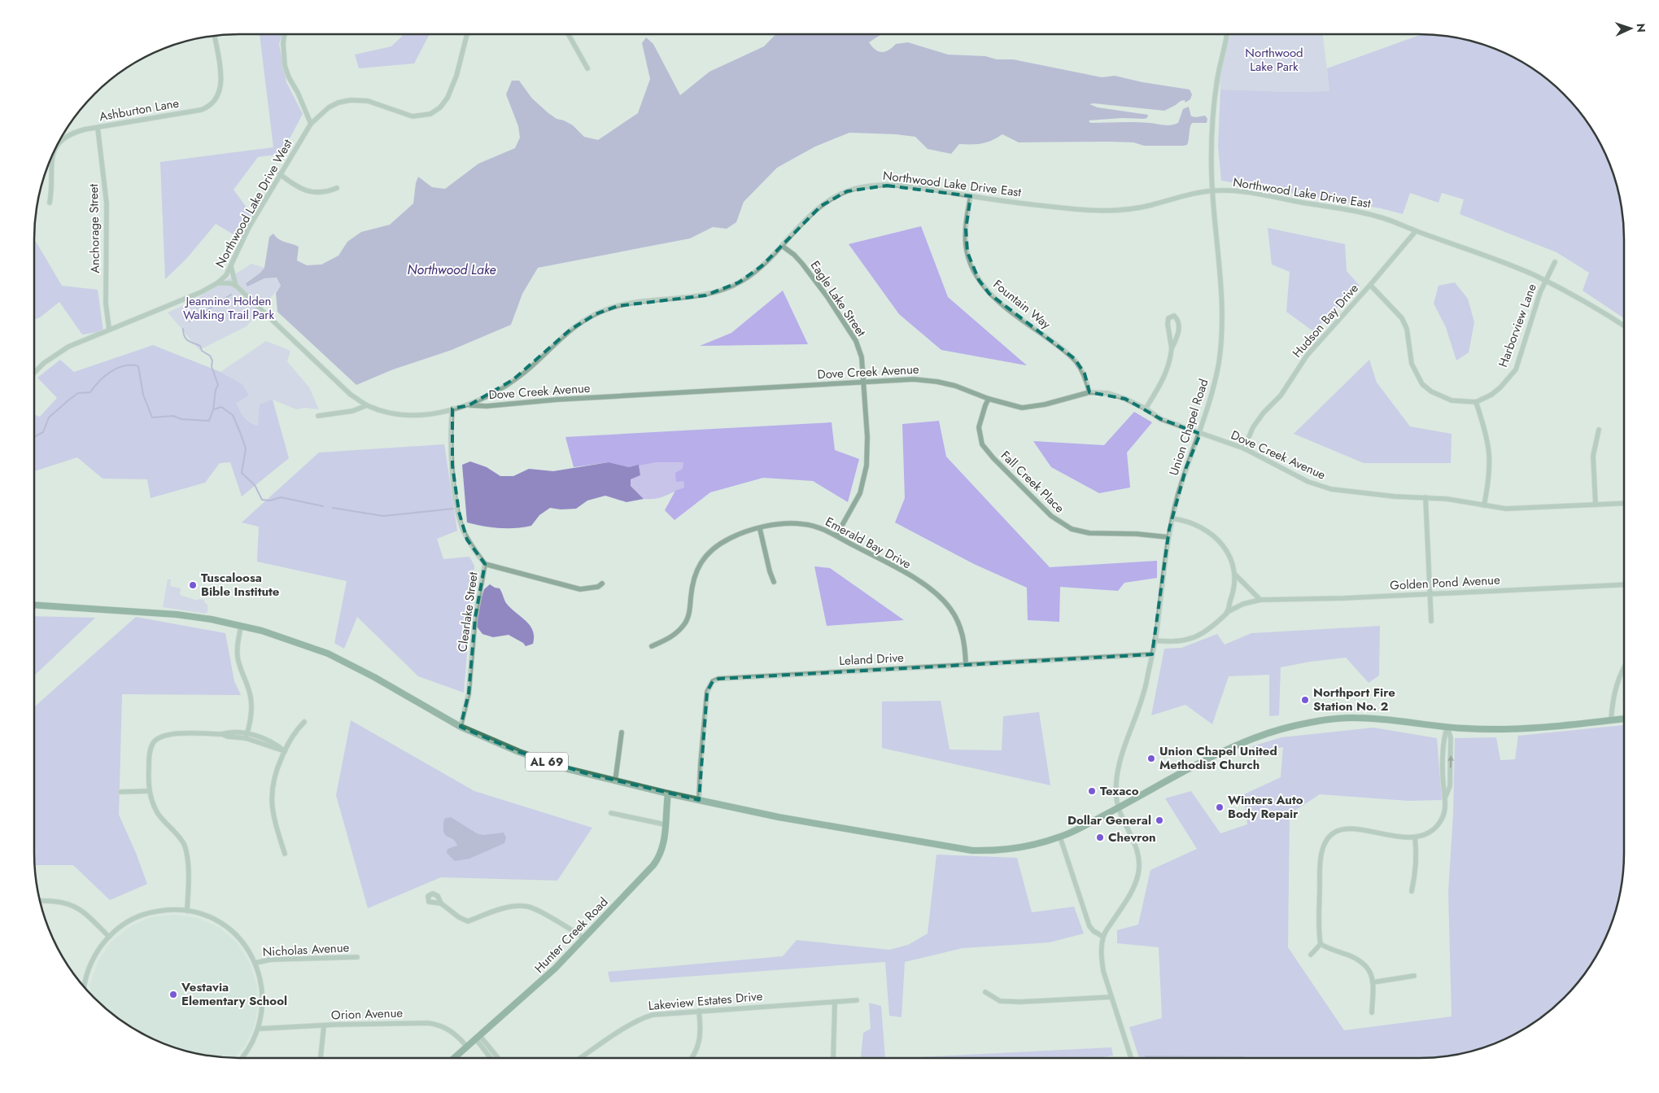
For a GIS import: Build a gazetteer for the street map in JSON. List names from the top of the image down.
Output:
{
  "streets": {
    "main road": ["AL 69", "Hunter Creek Road"],
    "street": [
      "Ashburton Lane",
      "Northwood Lake Drive East",
      "Northwood Lake Drive West",
      "Anchorage Street",
      "Eagle Lake Street",
      "Fountain Way",
      "Hudson Bay Drive",
      "Harborview Lane",
      "Dove Creek Avenue",
      "Union Chapel Road",
      "Fall Creek Place",
      "Emerald Bay Drive",
      "Golden Pond Avenue",
      "Clearlake Street",
      "Leland Drive",
      "Nicholas Avenue",
      "Lakeview Estates Drive",
      "Orion Avenue"
    ]
  },
  "crossings": [
    ["Ashburton Lane", "Anchorage Street"],
    ["Northwood Lake Drive East", "Northwood Lake Drive West"],
    ["Northwood Lake Drive East", "Eagle Lake Street"],
    ["Northwood Lake Drive East", "Fountain Way"],
    ["Northwood Lake Drive East", "Hudson Bay Drive"],
    ["Northwood Lake Drive East", "Harborview Lane"],
    ["Northwood Lake Drive East", "Dove Creek Avenue"],
    ["Northwood Lake Drive East", "Union Chapel Road"],
    ["Northwood Lake Drive East", "Clearlake Street"],
    ["Northwood Lake Drive West", "Anchorage Street"],
    ["Eagle Lake Street", "Dove Creek Avenue"],
    ["Eagle Lake Street", "Emerald Bay Drive"],
    ["Fountain Way", "Dove Creek Avenue"],
    ["Hudson Bay Drive", "Dove Creek Avenue"],
    ["Dove Creek Avenue", "Union Chapel Road"],
    ["Dove Creek Avenue", "Fall Creek Place"],
    ["Union Chapel Road", "Fall Creek Place"],
    ["Union Chapel Road", "Leland Drive"],
    ["Union Chapel Road", "AL 69"],
    ["Emerald Bay Drive", "Leland Drive"],
    ["Clearlake Street", "AL 69"],
    ["Leland Drive", "AL 69"],
    ["AL 69", "Hunter Creek Road"],
    ["Hunter Creek Road", "Orion Avenue"]
  ],
  "water": ["Northwood Lake"],
  "parks": ["Northwood Lake Park", "Jeannine Holden Walking Trail Park"],
  "places": [
    "Tuscaloosa Bible Institute",
    "Northport Fire Station No. 2",
    "Union Chapel United Methodist Church",
    "Texaco",
    "Winters Auto Body Repair",
    "Dollar General",
    "Chevron",
    "Vestavia Elementary School"
  ],
  "north": "right"
}
